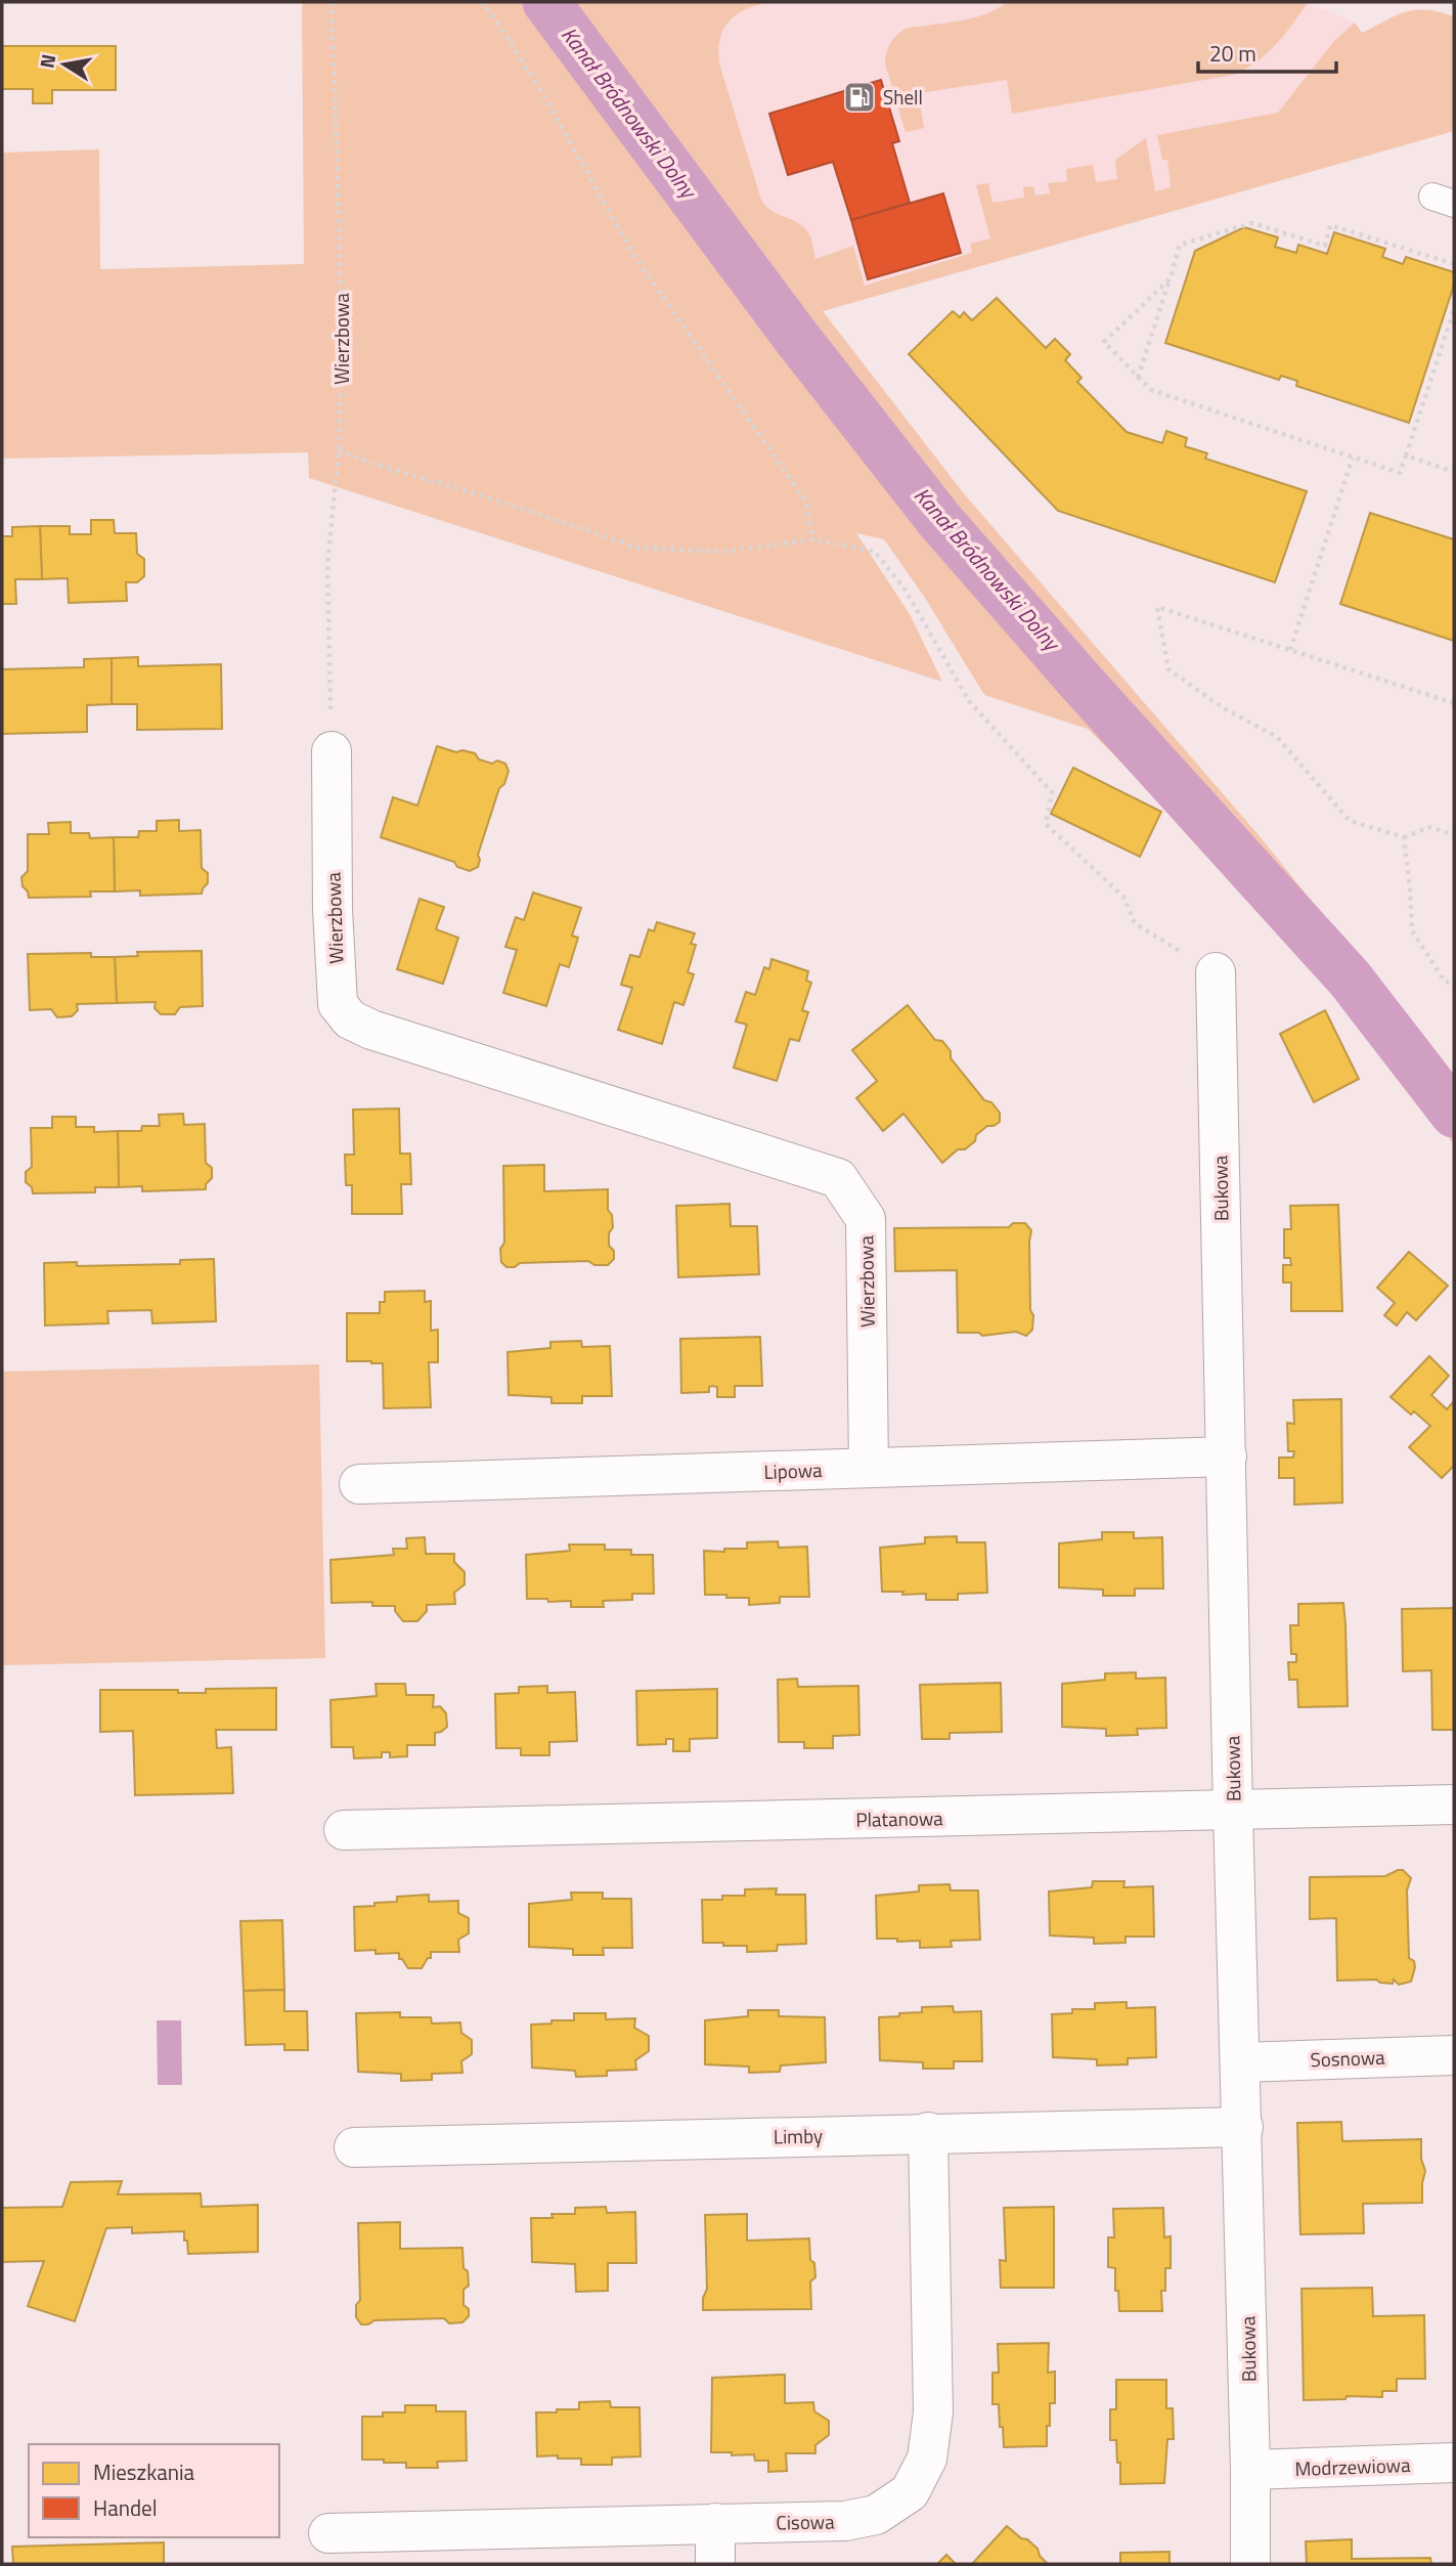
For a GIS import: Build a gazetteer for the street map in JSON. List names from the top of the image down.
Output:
{
  "streets": {
    "street": [
      "Wierzbowa",
      "Bukowa",
      "Lipowa",
      "Platanowa",
      "Sosnowa",
      "Limby",
      "Modrzewiowa",
      "Cisowa"
    ]
  },
  "crossings": [
    ["Wierzbowa", "Lipowa"],
    ["Bukowa", "Lipowa"],
    ["Bukowa", "Platanowa"],
    ["Bukowa", "Sosnowa"],
    ["Bukowa", "Limby"],
    ["Bukowa", "Modrzewiowa"],
    ["Limby", "Cisowa"]
  ],
  "water": ["Kanał Bródnowski Dolny"],
  "places": {
    "fuel station": ["Shell"]
  },
  "legend": ["Mieszkania", "Handel"],
  "scale_bar": "20 m",
  "north": "left"
}
